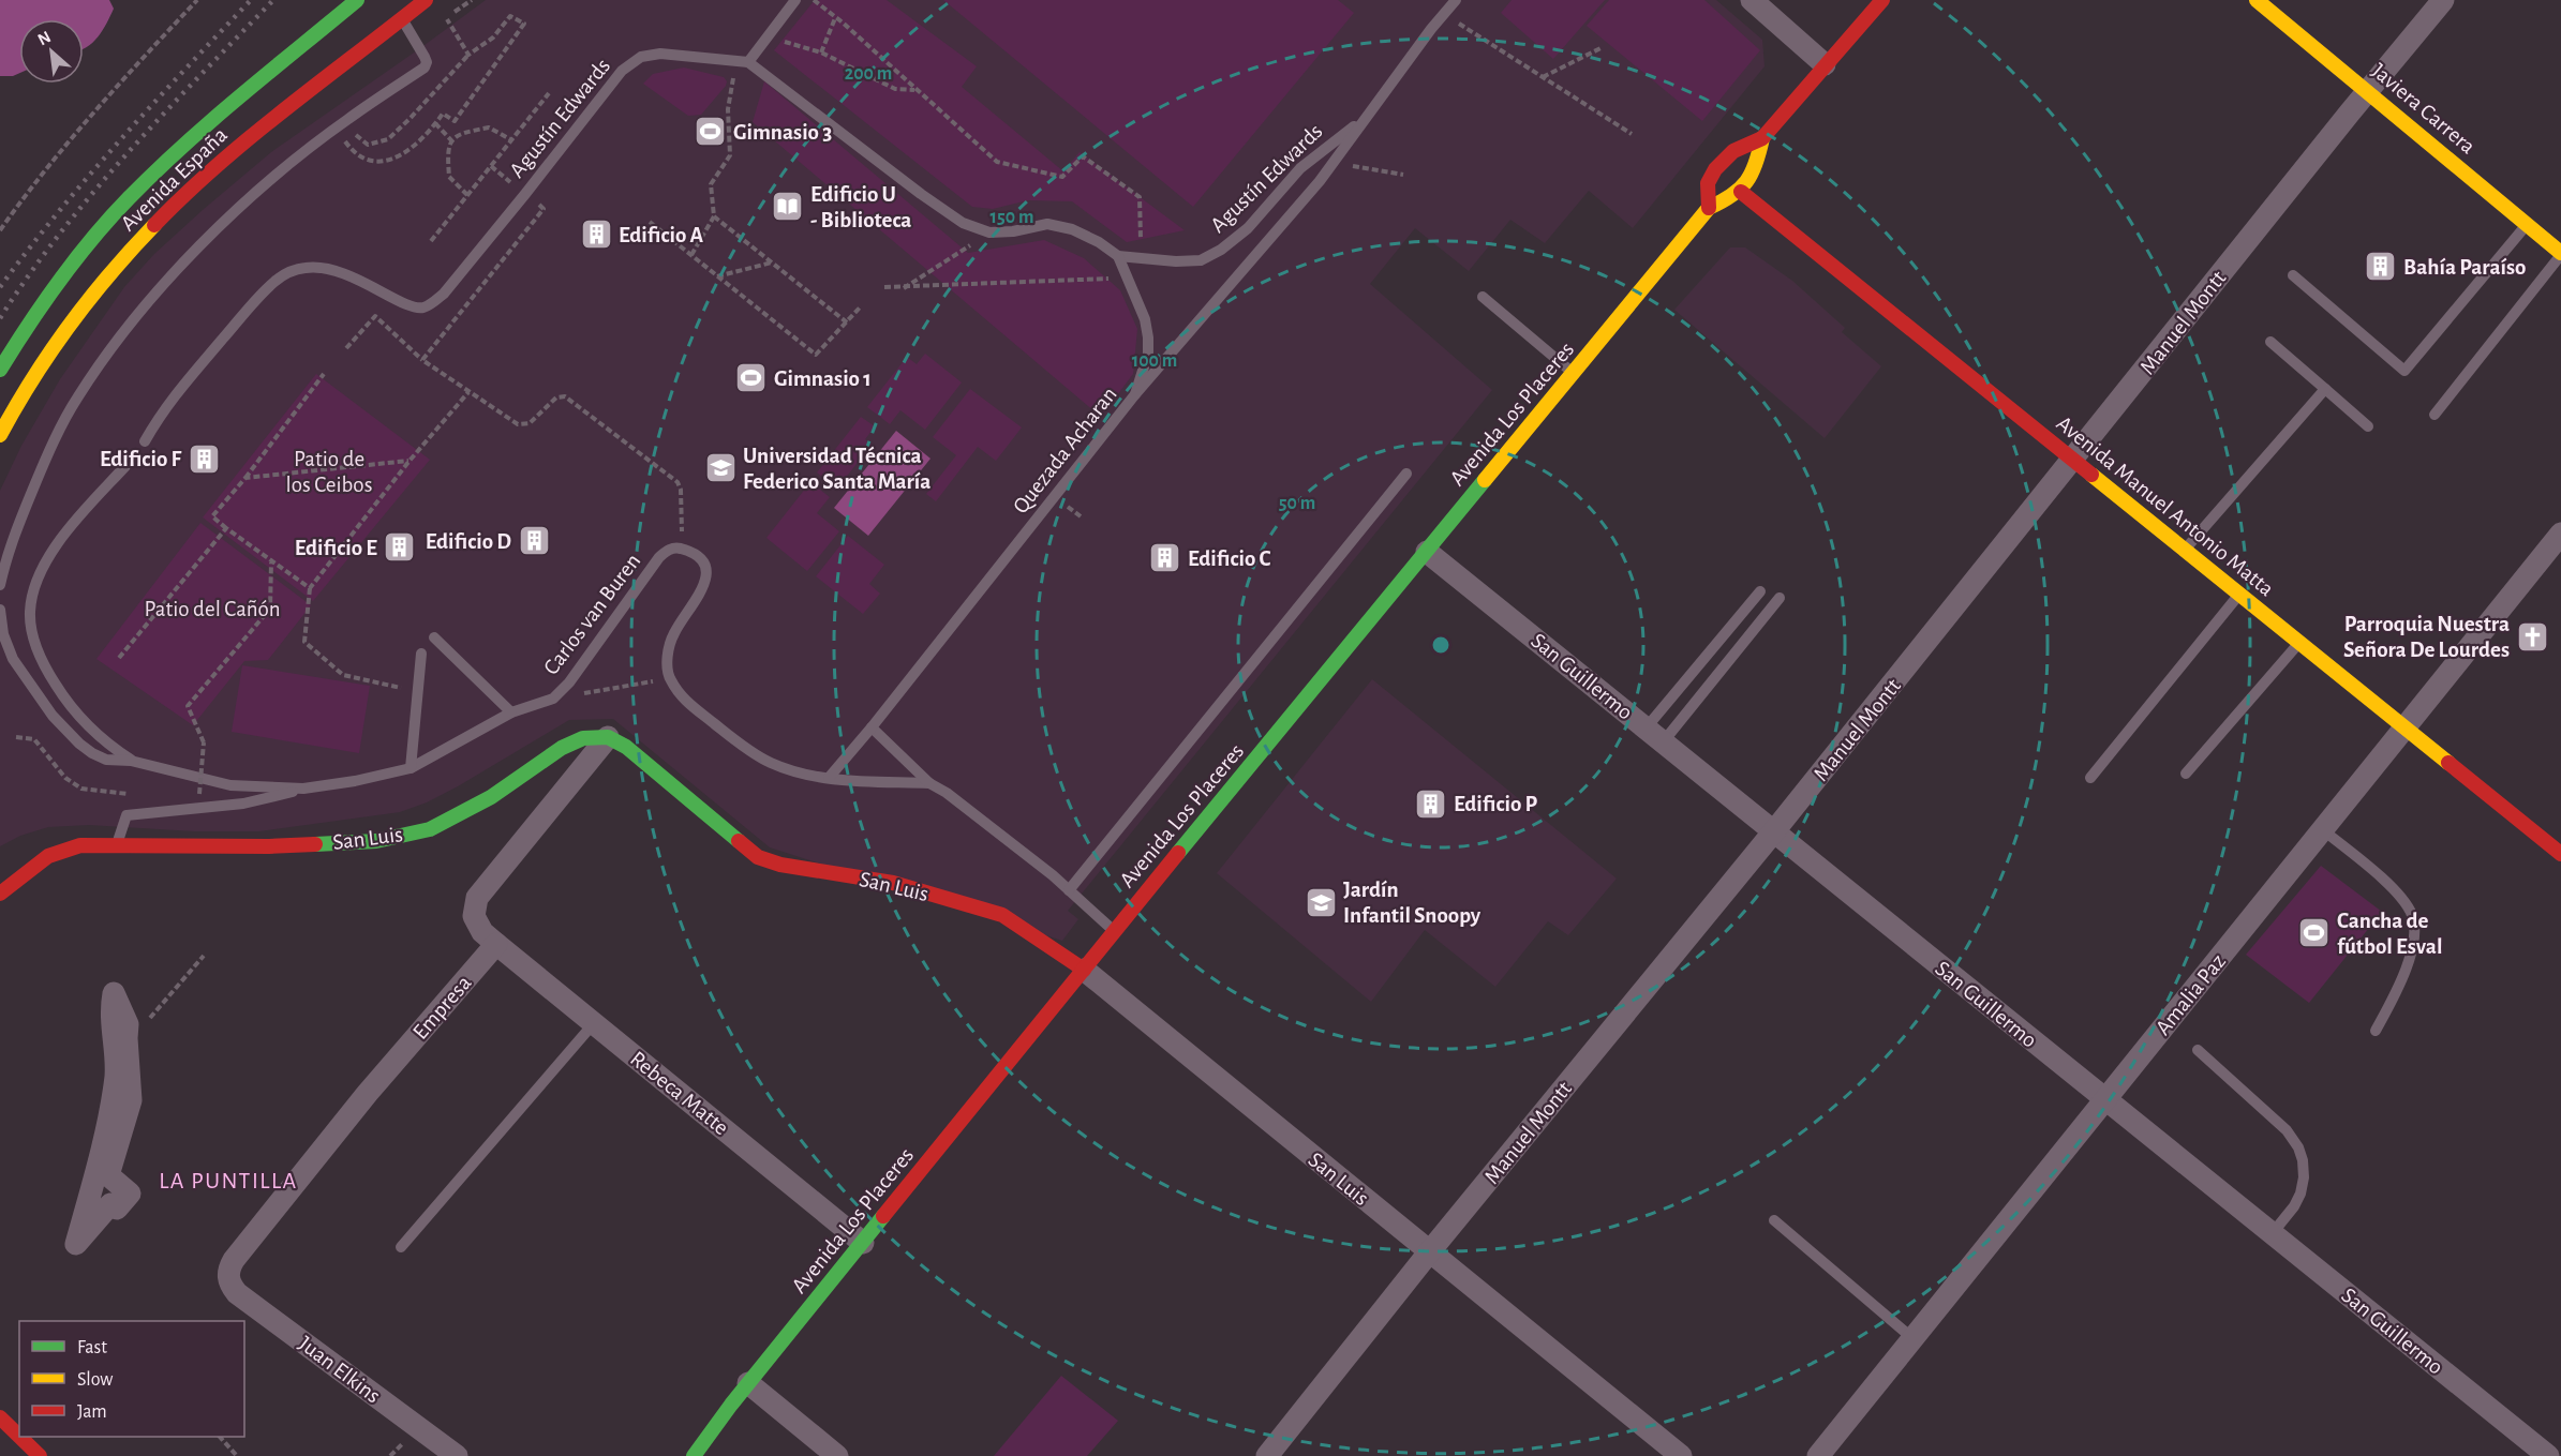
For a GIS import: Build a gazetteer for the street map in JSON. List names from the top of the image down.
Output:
{
  "streets": {
    "main road": [
      "Javiera Carrera",
      "Avenida España",
      "Avenida Los Placeres",
      "Avenida Manuel Antonio Matta",
      "San Luis"
    ],
    "street": [
      "Manuel Montt",
      "San Guillermo",
      "Amalia Paz",
      "Empresa",
      "Rebeca Matte",
      "Juan Elkins"
    ],
    "lane": ["Agustín Edwards", "Quezada Acharan", "Carlos van Buren"]
  },
  "crossings": [
    ["Javiera Carrera", "Manuel Montt"],
    ["Agustín Edwards", "Quezada Acharan"],
    ["Manuel Montt", "Avenida Manuel Antonio Matta"],
    ["Manuel Montt", "San Guillermo"],
    ["Manuel Montt", "San Luis"],
    ["Avenida Los Placeres", "Avenida Manuel Antonio Matta"],
    ["Avenida Los Placeres", "San Guillermo"],
    ["Avenida Los Placeres", "San Luis"],
    ["Avenida Los Placeres", "Rebeca Matte"],
    ["Avenida Manuel Antonio Matta", "Amalia Paz"],
    ["San Guillermo", "Amalia Paz"],
    ["Empresa", "Rebeca Matte"],
    ["Empresa", "Juan Elkins"]
  ],
  "districts": ["LA PUNTILLA"],
  "parks": ["Patio de los Ceibos", "Patio del Cañón"],
  "places": {
    "sports": ["Gimnasio 3", "Gimnasio 1", "Cancha de fútbol Esval"],
    "library": ["Edificio U - Biblioteca"],
    "building": [
      "Edificio A",
      "Bahía Paraíso",
      "Edificio F",
      "Edificio D",
      "Edificio E",
      "Edificio C",
      "Edificio P"
    ],
    "school or university": ["Universidad Técnica Federico Santa María", "Jardín Infantil Snoopy"],
    "church": ["Parroquia Nuestra Señora De Lourdes"]
  },
  "legend": ["Fast", "Slow", "Jam"],
  "north": "top left",
  "rings": [
    "200 m",
    "150 m",
    "100 m",
    "50 m"
  ]
}
